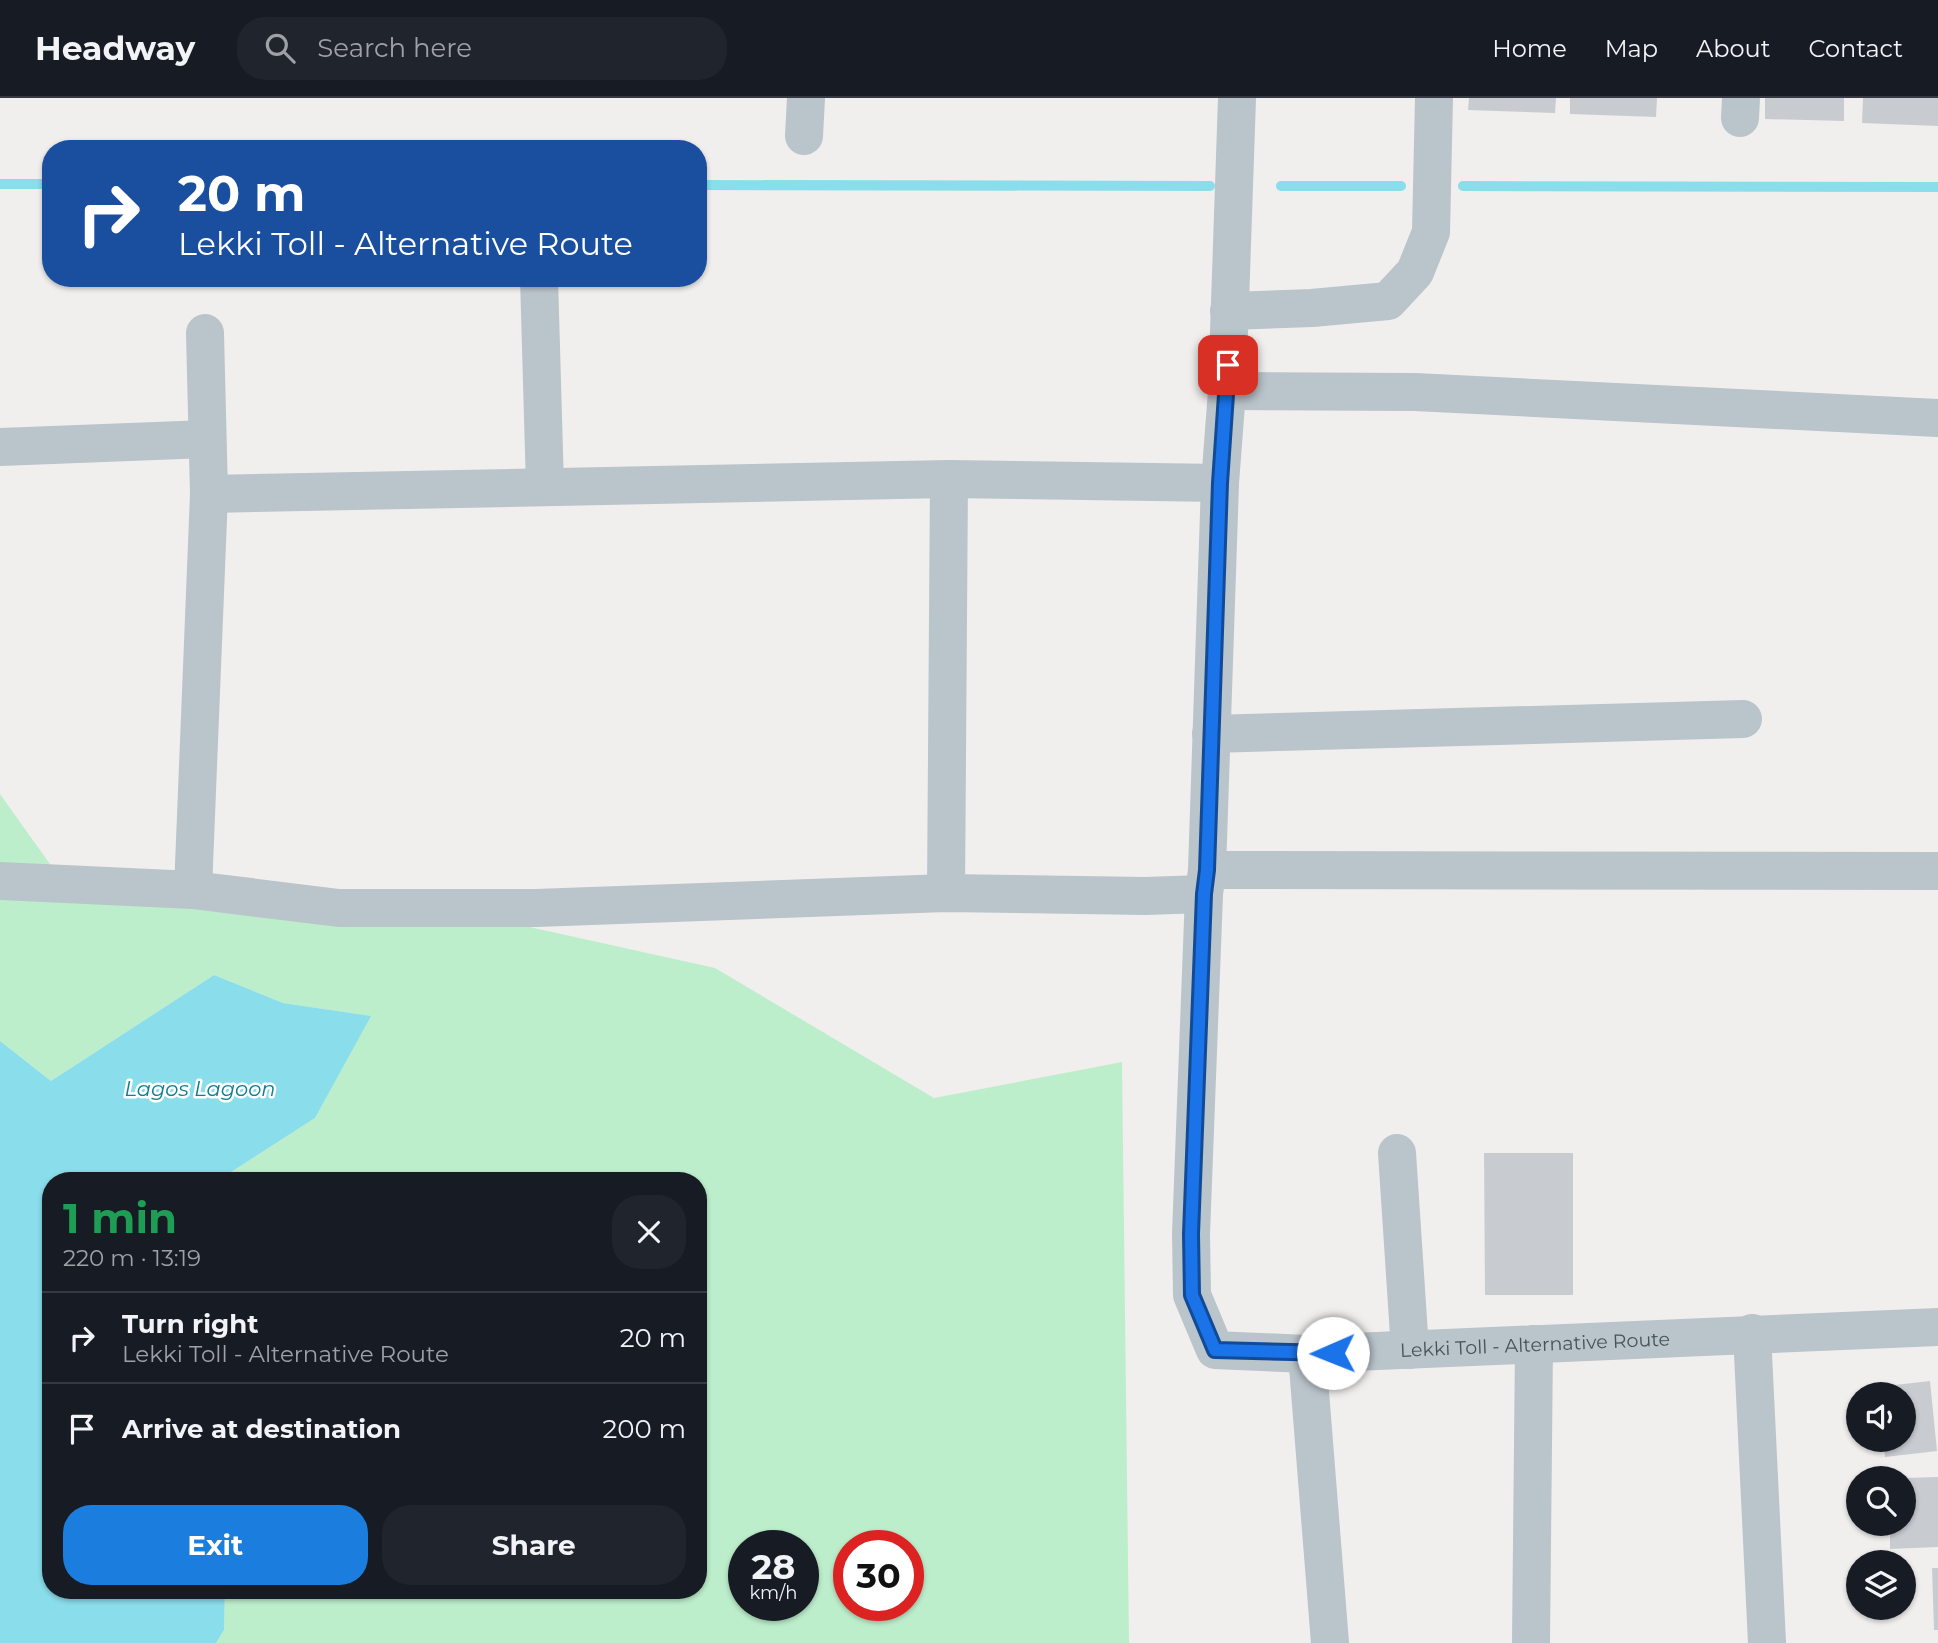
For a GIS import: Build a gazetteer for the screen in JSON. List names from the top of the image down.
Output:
{
  "streets": {
    "street": ["Lekki Toll - Alternative Route"]
  },
  "water": ["Lagos Lagoon"],
  "page": {
    "header": "Headway",
    "search": "Search here",
    "nav": [
      "Home",
      "Map",
      "About",
      "Contact"
    ],
    "turn": ["20 m", "Lekki Toll - Alternative Route"],
    "heading": ["1 min", "220 m · 13:19"],
    "list": [
      {
        "name": "Turn right",
        "note": "Lekki Toll - Alternative Route",
        "value": "20 m"
      },
      {
        "name": "Arrive at destination",
        "value": "200 m"
      }
    ],
    "buttons": ["Exit", "Share"],
    "speed": "28 km/h",
    "limit": "30"
  }
}
